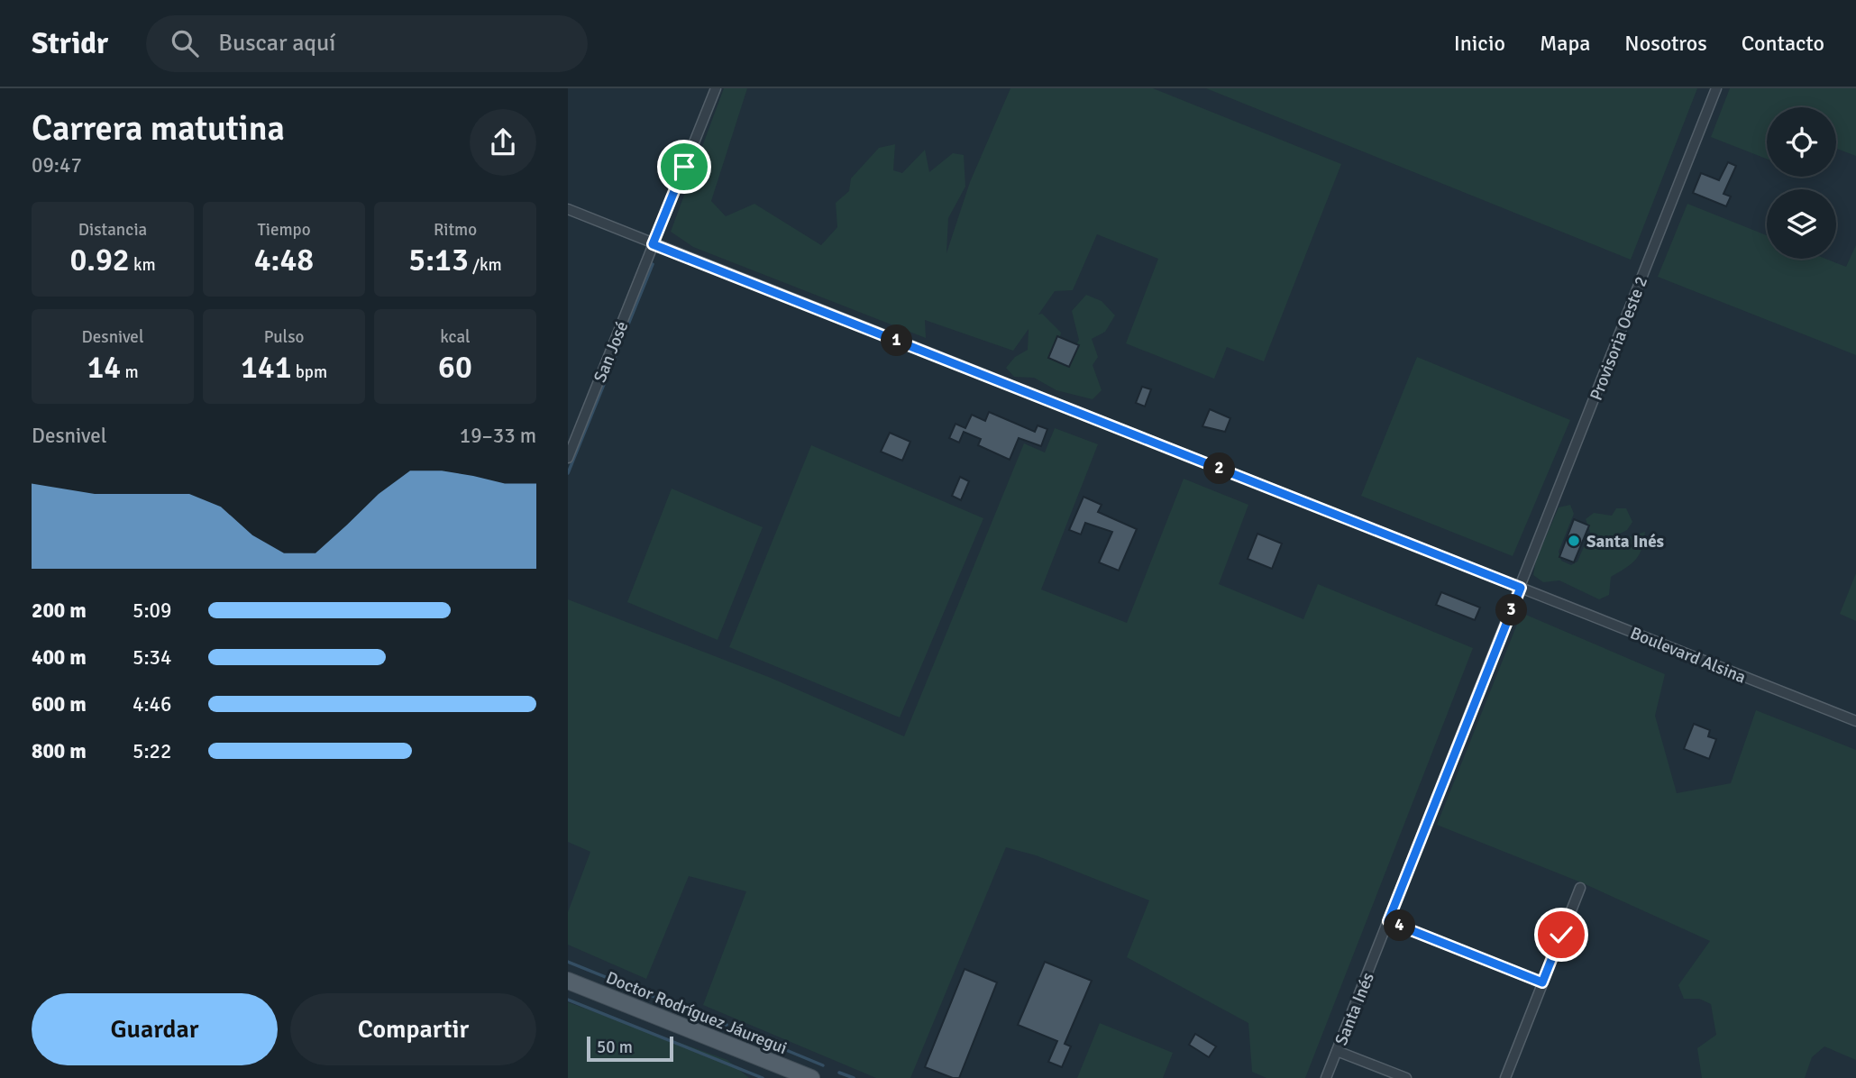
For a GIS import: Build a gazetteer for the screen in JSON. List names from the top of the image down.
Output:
{
  "streets": {
    "main road": ["Doctor Rodríguez Jáuregui"],
    "street": [
      "Provisoria Oeste 2",
      "San José",
      "Boulevard Alsina",
      "Santa Inés"
    ]
  },
  "crossings": [
    ["Provisoria Oeste 2", "Boulevard Alsina"],
    ["Provisoria Oeste 2", "Santa Inés"],
    ["San José", "Boulevard Alsina"],
    ["Boulevard Alsina", "Santa Inés"]
  ],
  "places": ["Santa Inés"],
  "scale_bar": "50 m",
  "page": {
    "header": "Stridr",
    "search": "Buscar aquí",
    "nav": [
      "Inicio",
      "Mapa",
      "Nosotros",
      "Contacto"
    ],
    "heading": ["Carrera matutina", "09:47"],
    "stats": [
      ["Distancia", "0.92 km"],
      ["Tiempo", "4:48"],
      ["Ritmo", "5:13 /km"],
      ["Desnivel", "14 m"],
      ["Pulso", "141 bpm"],
      ["kcal", "60"]
    ],
    "pins": [
      "1",
      "2",
      "3",
      "4"
    ],
    "chart": ["Desnivel", "19–33 m"],
    "list": [
      {
        "name": "200 m",
        "note": "5:09"
      },
      {
        "name": "400 m",
        "note": "5:34"
      },
      {
        "name": "600 m",
        "note": "4:46"
      },
      {
        "name": "800 m",
        "note": "5:22"
      }
    ],
    "buttons": ["Guardar", "Compartir"],
    "scale": "50 m"
  }
}
